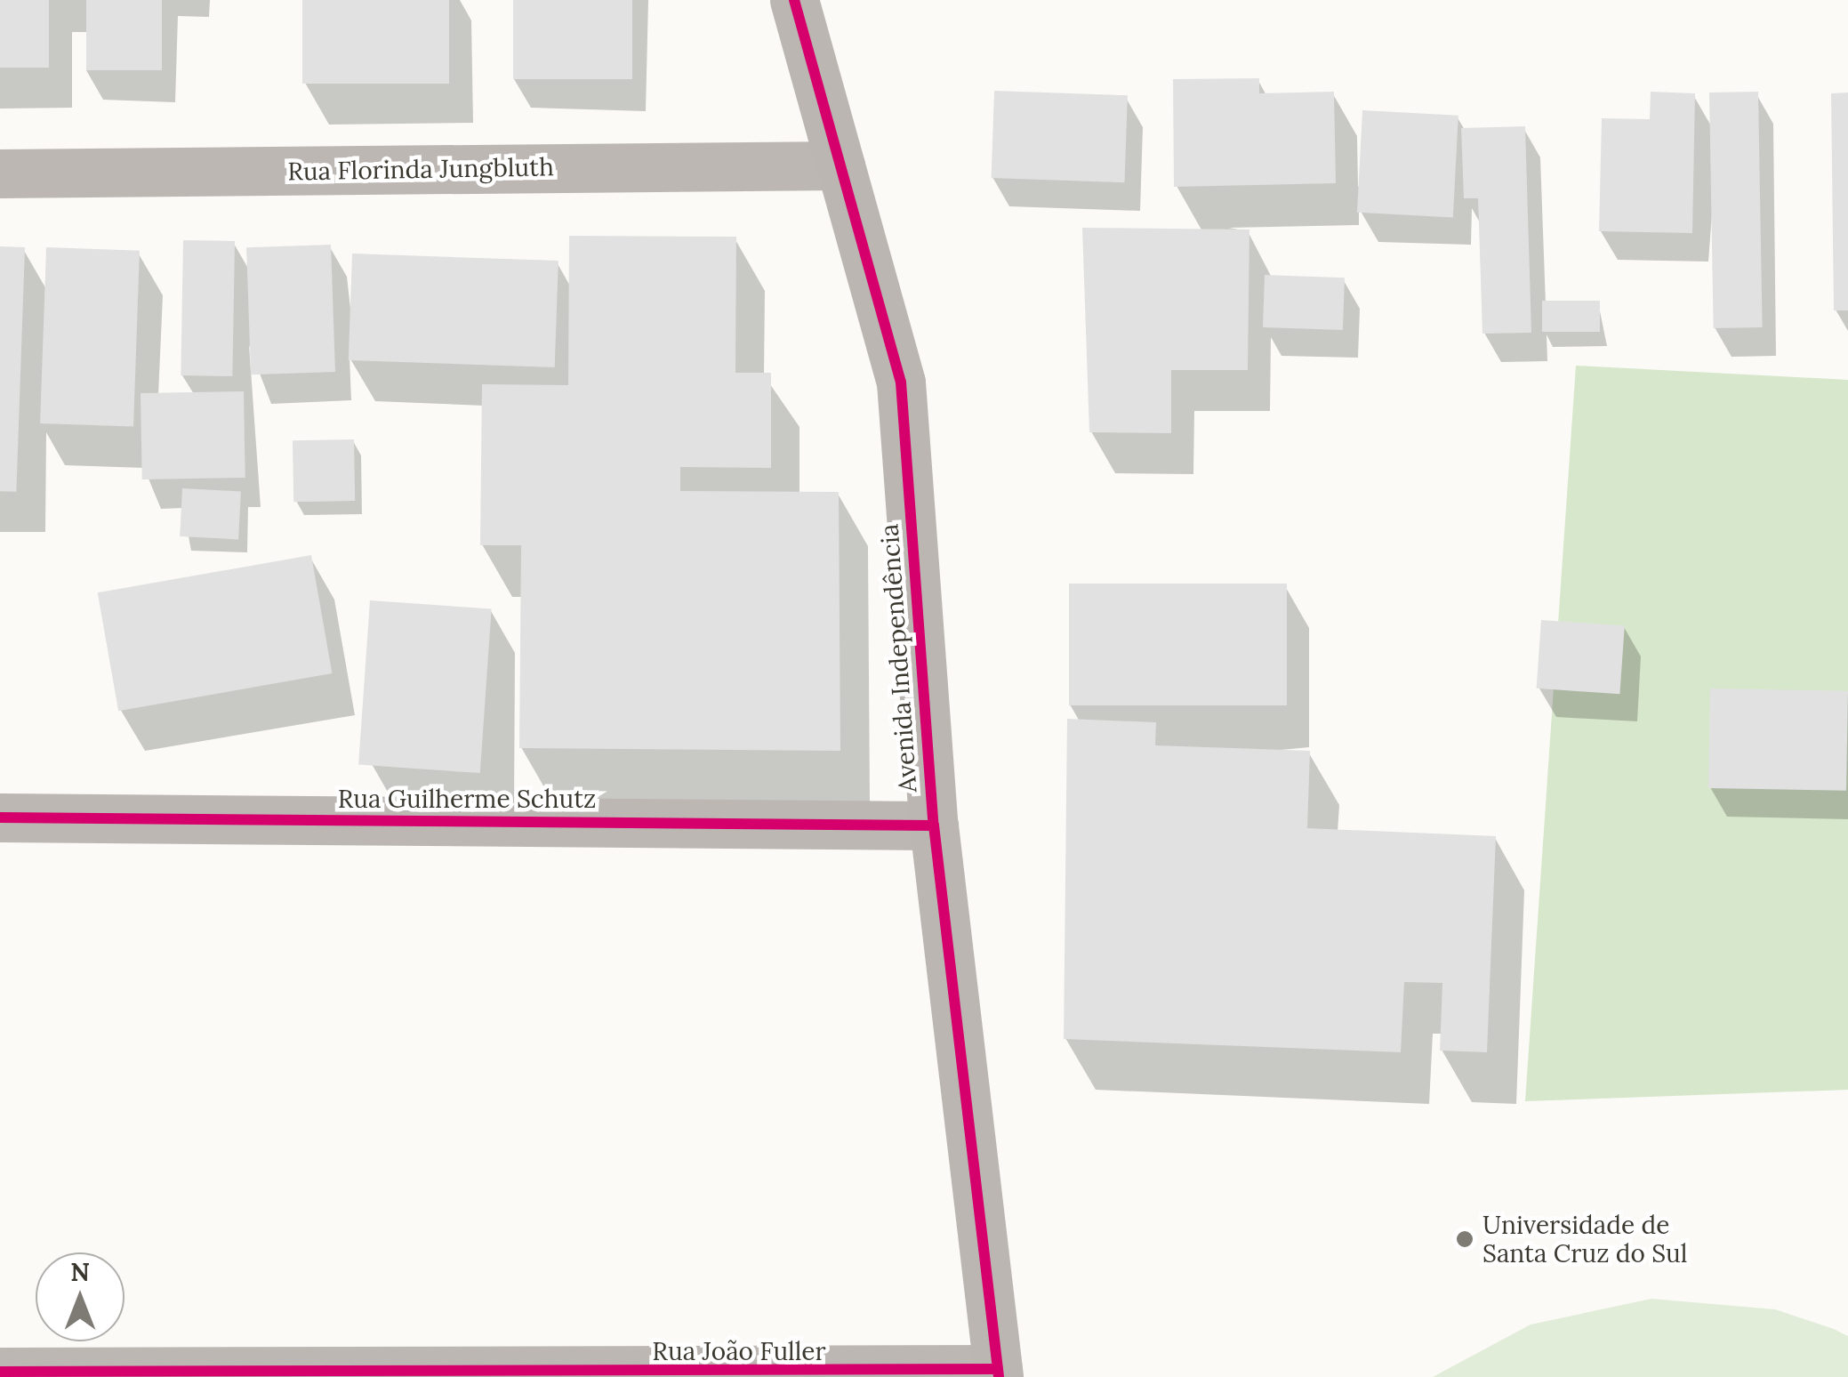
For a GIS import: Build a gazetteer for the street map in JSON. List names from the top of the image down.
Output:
{
  "streets": {
    "main road": ["Avenida Independência"],
    "street": ["Rua Florinda Jungbluth", "Rua Guilherme Schutz", "Rua João Fuller"]
  },
  "crossings": [
    ["Rua Florinda Jungbluth", "Avenida Independência"],
    ["Avenida Independência", "Rua Guilherme Schutz"],
    ["Avenida Independência", "Rua João Fuller"]
  ],
  "places": ["Universidade de Santa Cruz do Sul"],
  "north": "top"
}
